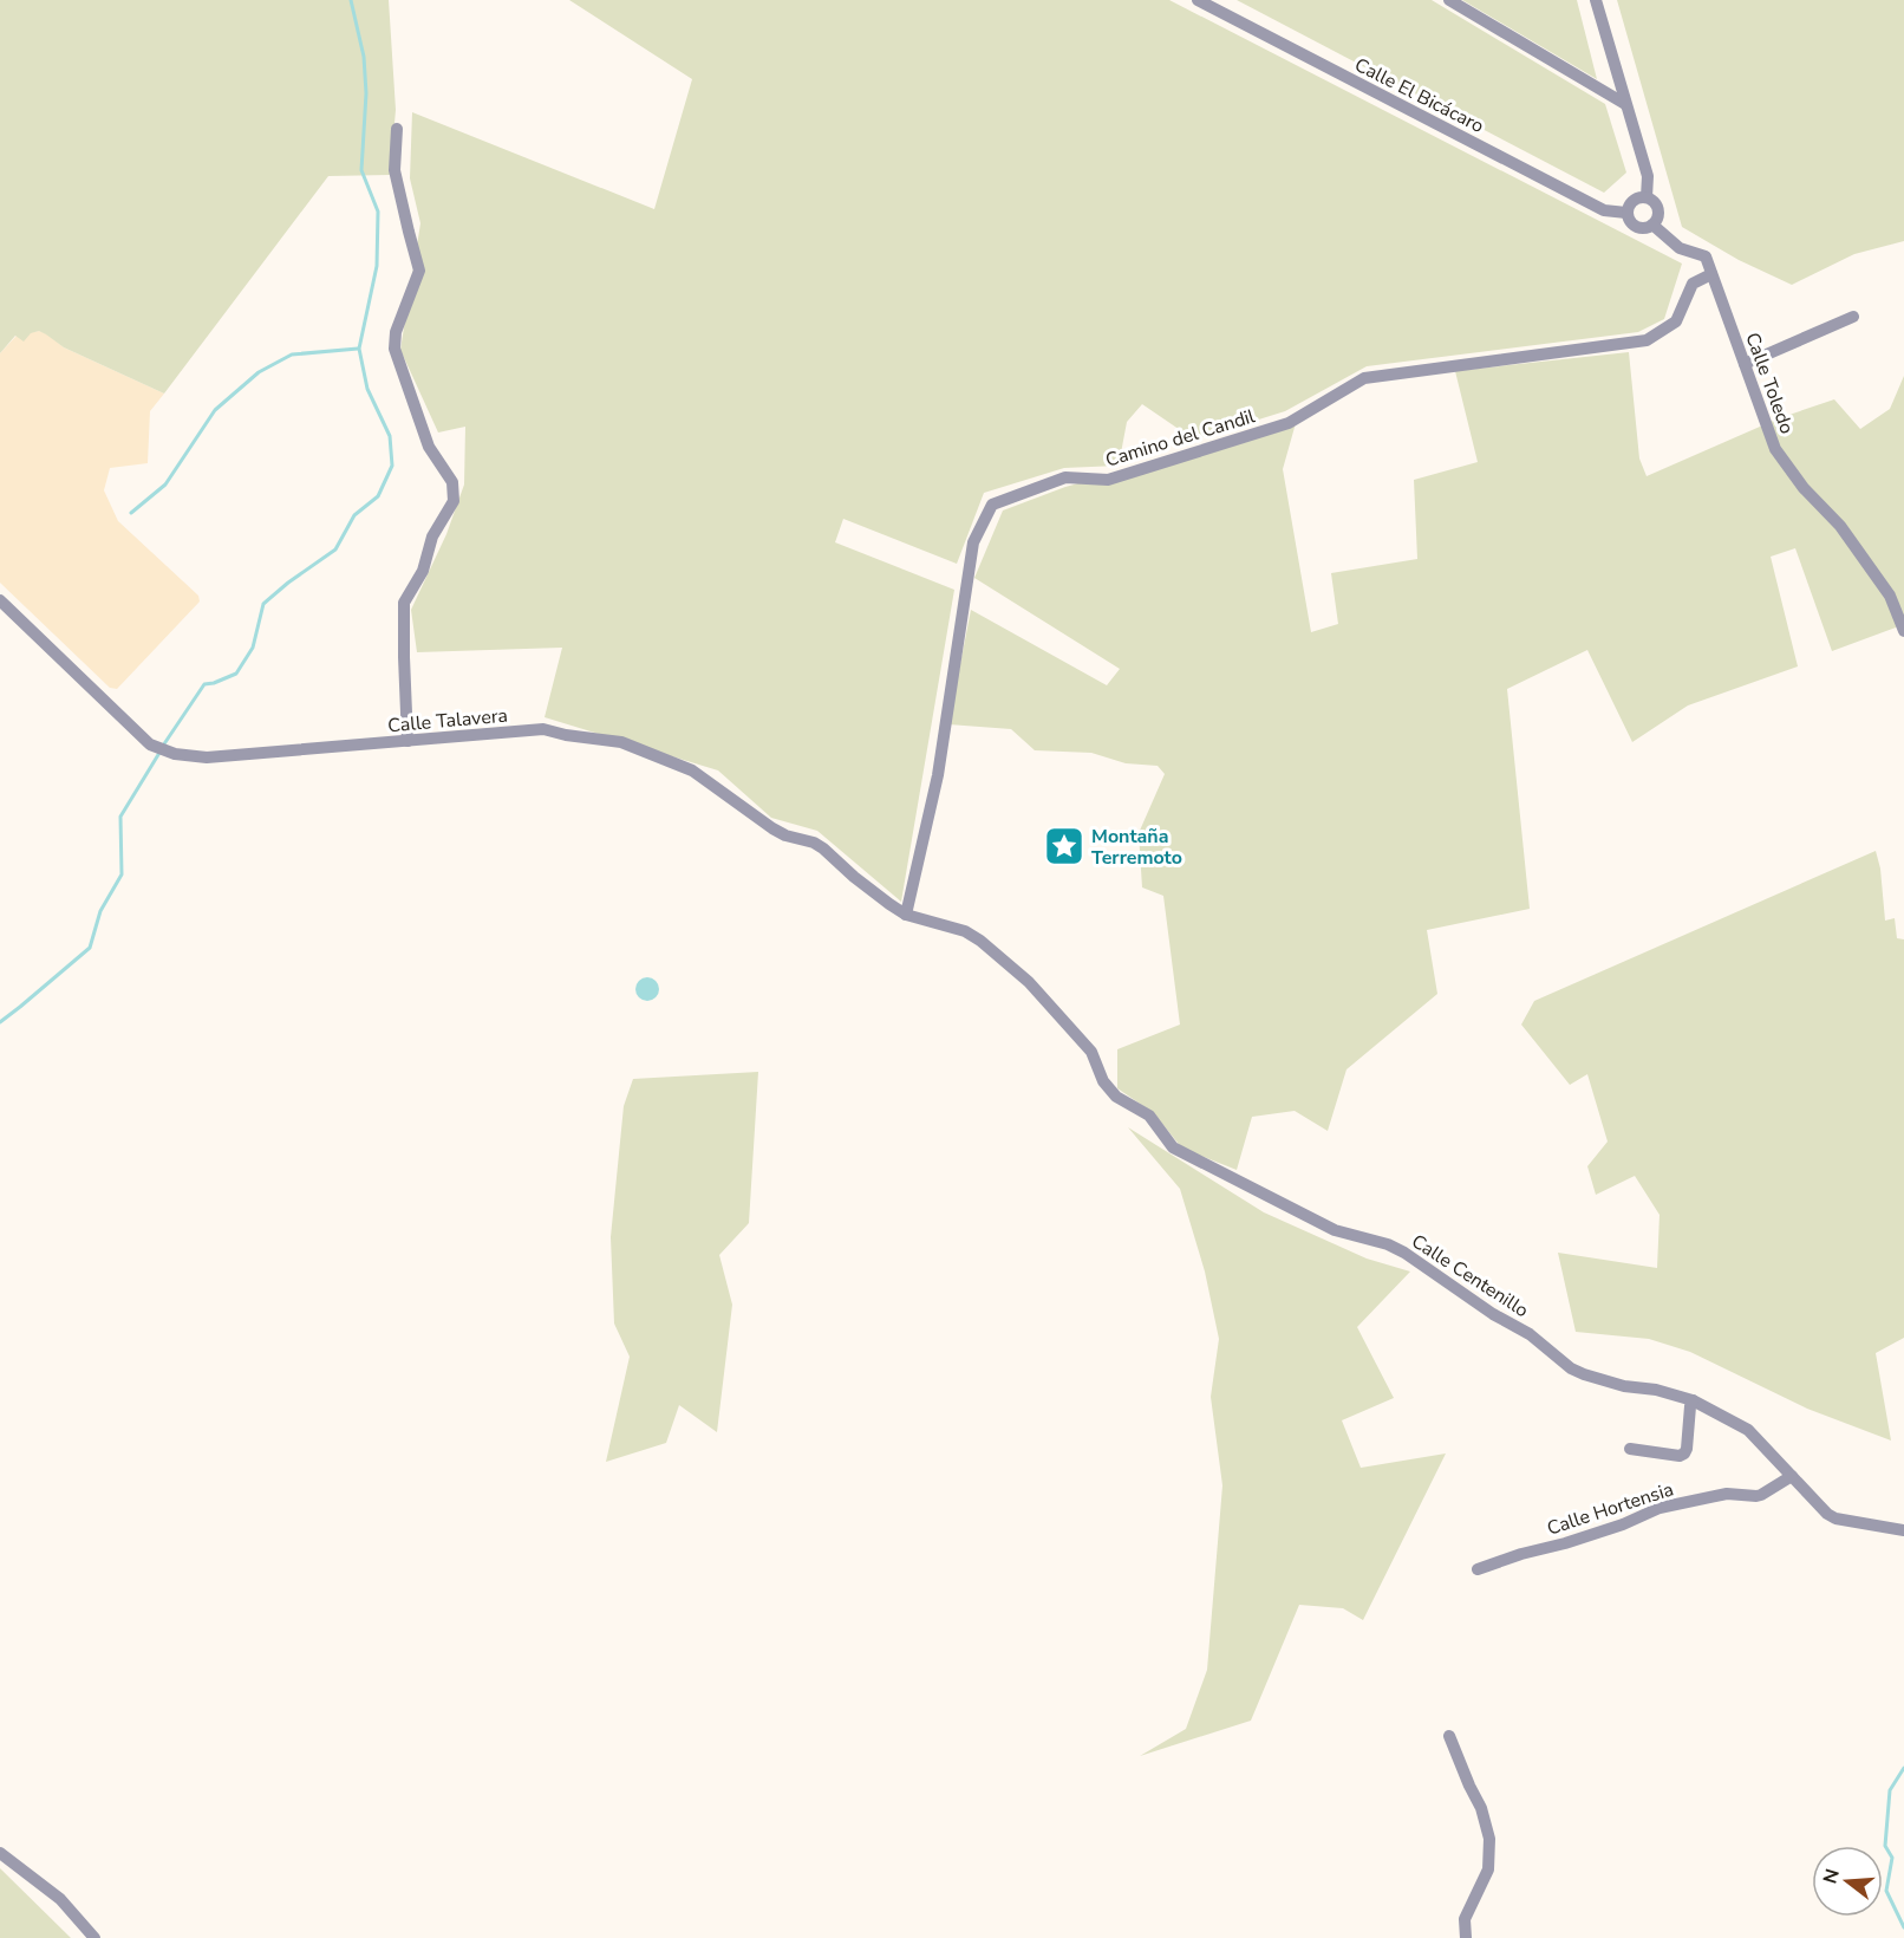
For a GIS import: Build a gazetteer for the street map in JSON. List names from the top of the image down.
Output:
{
  "streets": {
    "street": [
      "Calle El Bicácaro",
      "Calle Toledo",
      "Camino del Candil",
      "Calle Talavera",
      "Calle Centenillo",
      "Calle Hortensia"
    ]
  },
  "crossings": [
    ["Calle El Bicácaro", "Calle Toledo"],
    ["Calle Toledo", "Camino del Candil"],
    ["Camino del Candil", "Calle Talavera"],
    ["Camino del Candil", "Calle Centenillo"],
    ["Calle Talavera", "Calle Centenillo"],
    ["Calle Centenillo", "Calle Hortensia"]
  ],
  "places": {
    "place": ["Montaña Terremoto"]
  },
  "north": "left"
}
